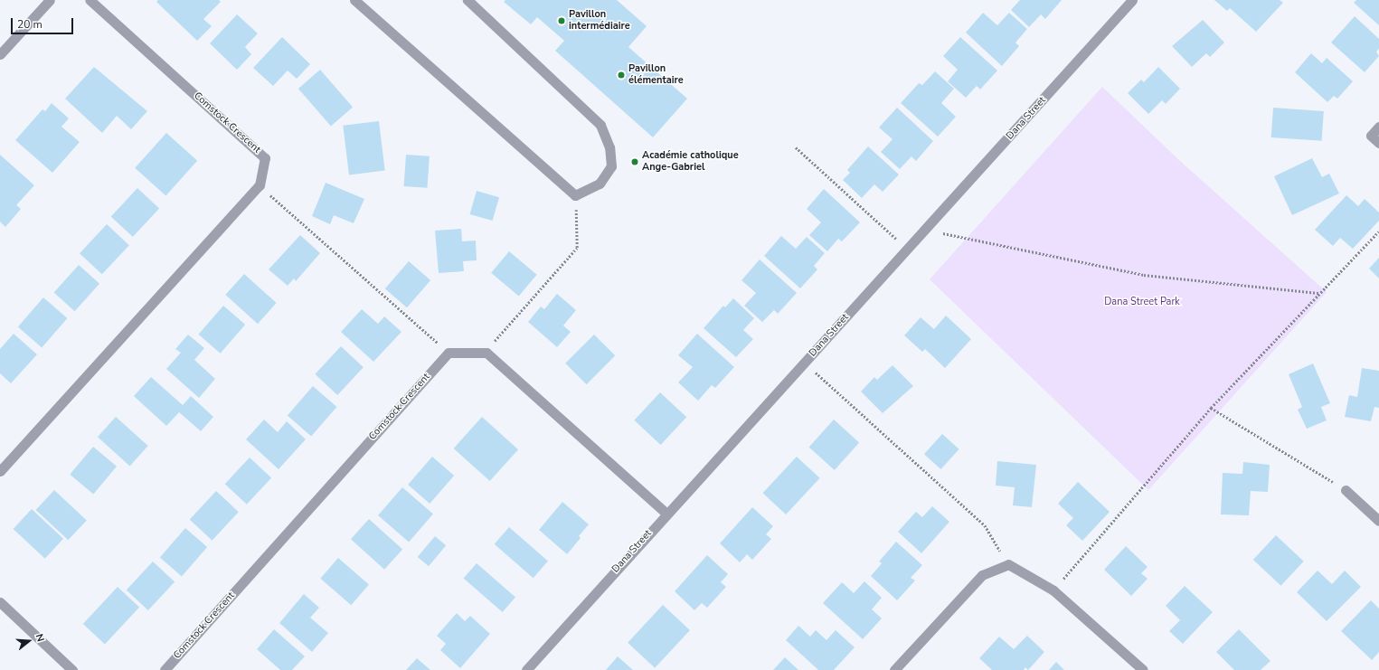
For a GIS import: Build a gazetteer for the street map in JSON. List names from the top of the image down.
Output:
{
  "streets": {
    "street": ["Dana Street", "Comstock Crescent"]
  },
  "parks": ["Dana Street Park"],
  "places": ["Pavillon intermédiaire", "Pavillon élémentaire", "Académie catholique Ange-Gabriel"],
  "scale_bar": "20 m",
  "north": "right"
}
